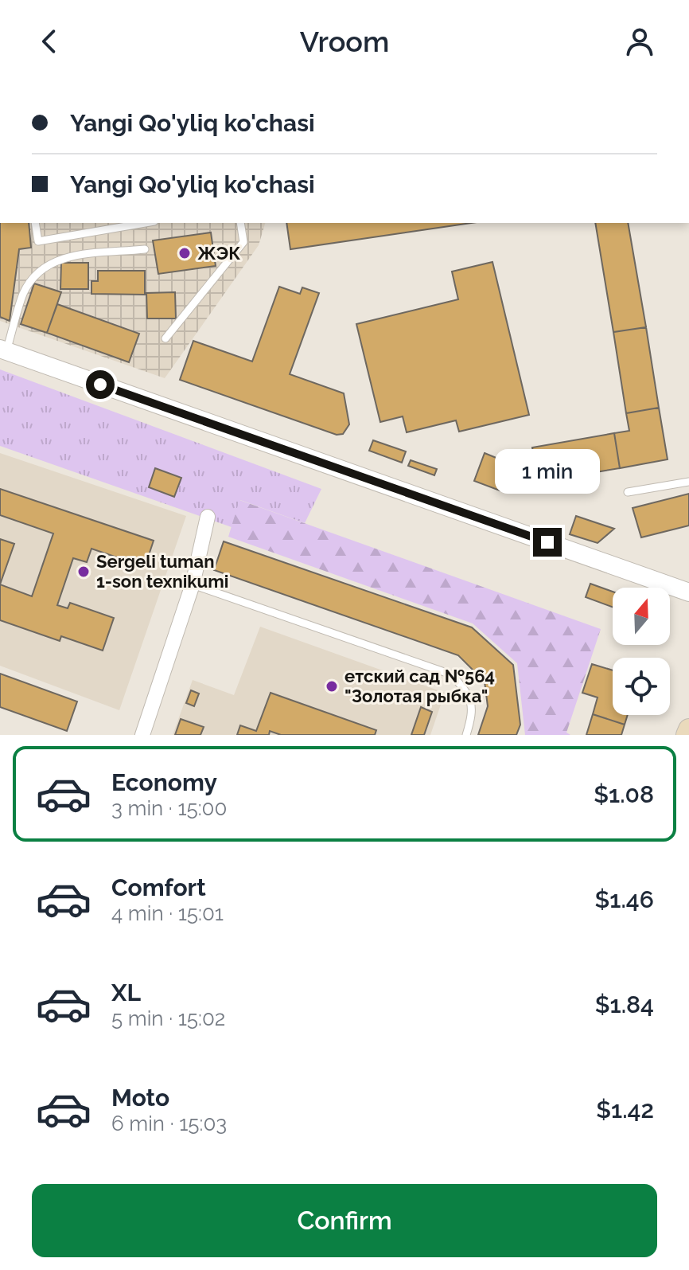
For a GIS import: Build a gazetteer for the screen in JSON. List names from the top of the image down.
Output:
{
  "places": ["ЖЭК", "Sergeli tuman 1-son texnikumi", "етский сад №564 \"Золотая рыбка\""],
  "north": "top",
  "page": {
    "header": "Vroom",
    "banner": ["Yangi Qo'yliq ko'chasi", "Yangi Qo'yliq ko'chasi"],
    "bubble": "1 min",
    "list": [
      {
        "name": "Economy",
        "note": "3 min · 15:00",
        "value": "$1.08"
      },
      {
        "name": "Comfort",
        "note": "4 min · 15:01",
        "value": "$1.46"
      },
      {
        "name": "XL",
        "note": "5 min · 15:02",
        "value": "$1.84"
      },
      {
        "name": "Moto",
        "note": "6 min · 15:03",
        "value": "$1.42"
      }
    ],
    "buttons": "Confirm"
  }
}
